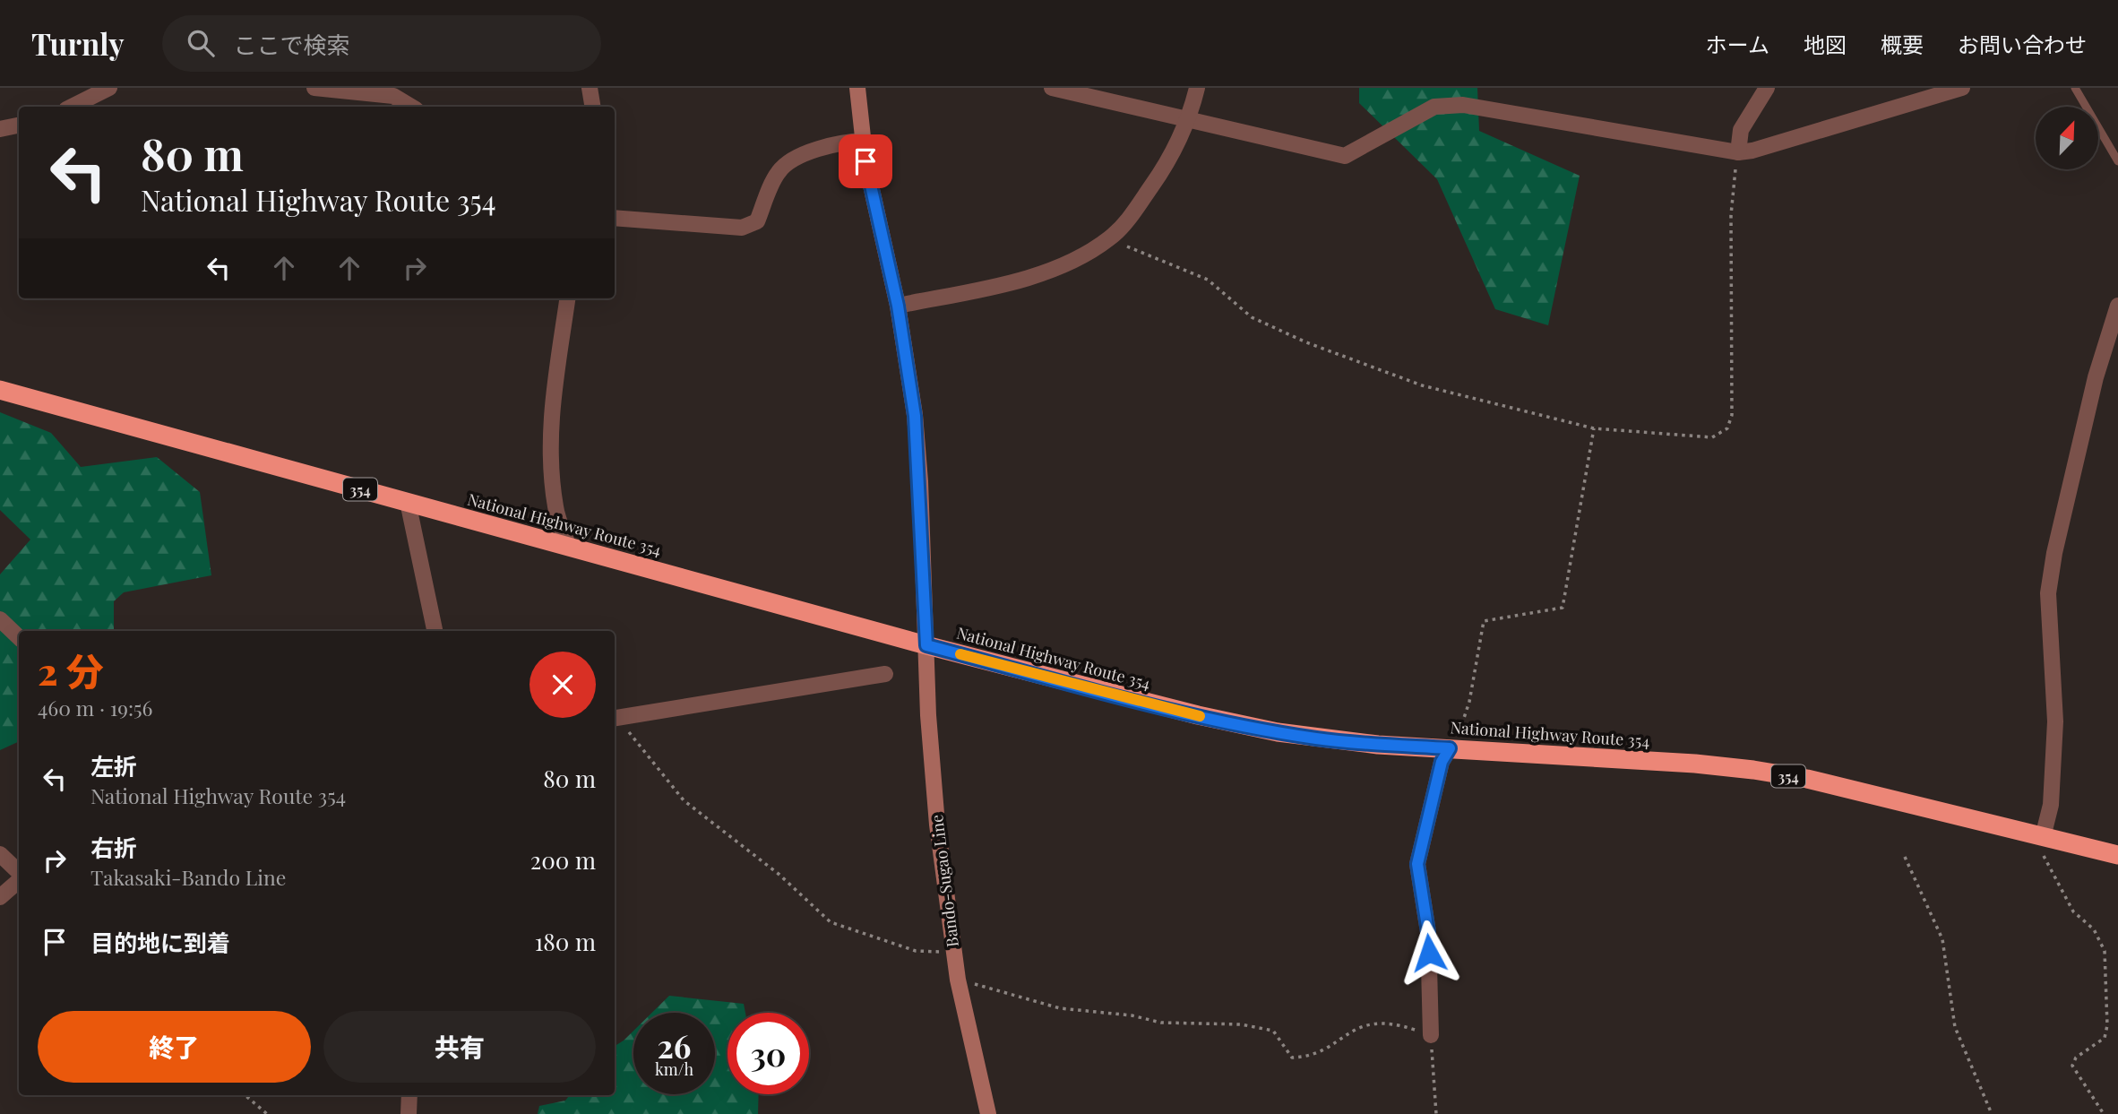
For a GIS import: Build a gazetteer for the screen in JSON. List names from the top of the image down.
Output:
{
  "streets": {
    "highway": ["354", "National Highway Route 354"],
    "main road": ["Bando-Sugao Line"]
  },
  "crossings": [
    ["National Highway Route 354", "Bando-Sugao Line"]
  ],
  "north": "top right",
  "page": {
    "header": "Turnly",
    "search": "ここで検索",
    "nav": [
      "ホーム",
      "地図",
      "概要",
      "お問い合わせ"
    ],
    "turn": ["80 m", "National Highway Route 354"],
    "heading": ["2 分", "460 m · 19:56"],
    "list": [
      {
        "name": "左折",
        "note": "National Highway Route 354",
        "value": "80 m"
      },
      {
        "name": "右折",
        "note": "Takasaki-Bando Line",
        "value": "200 m"
      },
      {
        "name": "目的地に到着",
        "value": "180 m"
      }
    ],
    "buttons": ["終了", "共有"],
    "speed": "26 km/h",
    "limit": "30"
  }
}
